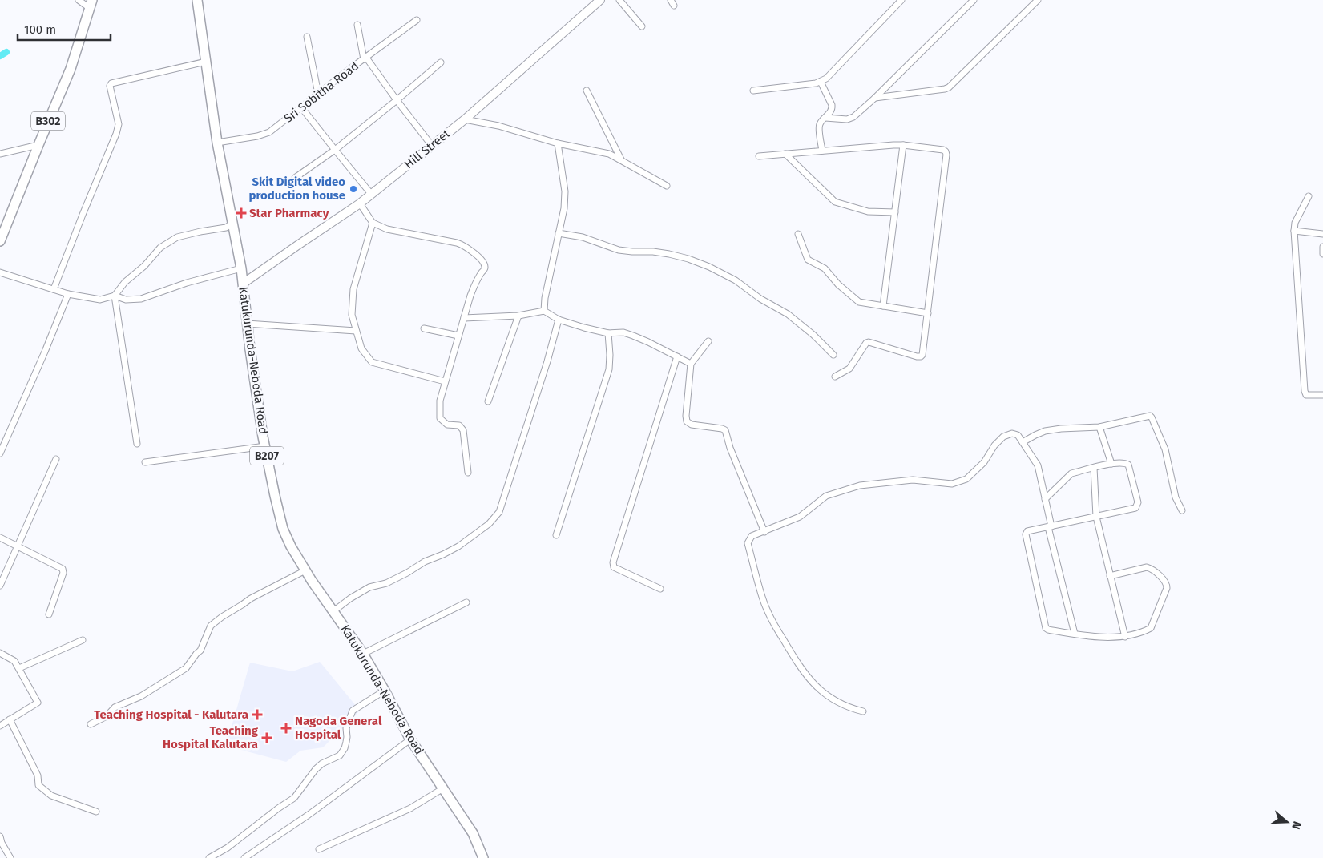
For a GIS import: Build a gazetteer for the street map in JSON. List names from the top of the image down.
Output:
{
  "streets": {
    "main road": [
      "B302",
      "Hill Street",
      "Katukurunda-Neboda Road",
      "B207"
    ],
    "street": ["Sri Sobitha Road"]
  },
  "crossings": [
    ["Sri Sobitha Road", "Katukurunda-Neboda Road"],
    ["Hill Street", "Katukurunda-Neboda Road"]
  ],
  "places": {
    "other": ["Skit Digital video production house"],
    "health": [
      "Star Pharmacy",
      "Teaching Hospital - Kalutara",
      "Nagoda General Hospital",
      "Teaching Hospital Kalutara"
    ]
  },
  "scale_bar": "100 m",
  "north": "right"
}
